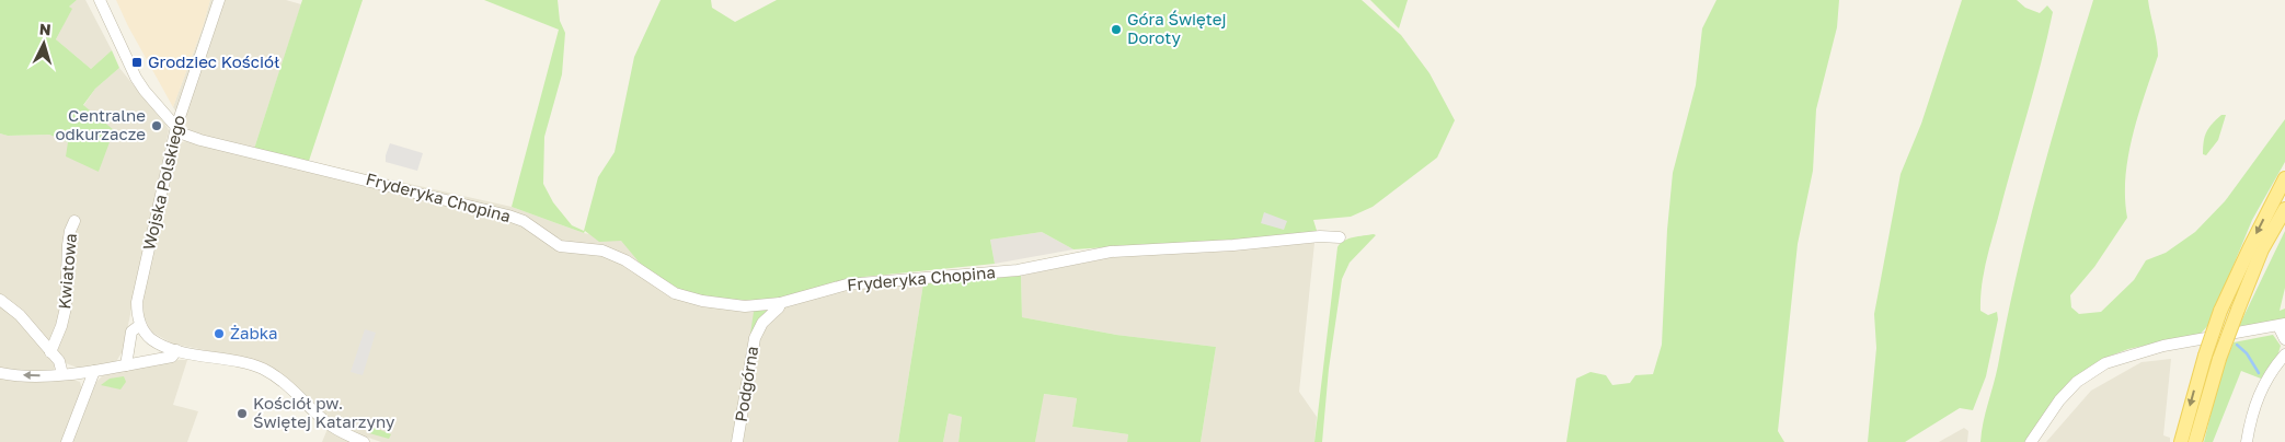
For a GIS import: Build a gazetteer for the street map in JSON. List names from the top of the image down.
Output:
{
  "streets": {
    "street": [
      "Wojska Polskiego",
      "Fryderyka Chopina",
      "Kwiatowa",
      "Podgórna"
    ]
  },
  "crossings": [
    ["Wojska Polskiego", "Fryderyka Chopina"],
    ["Fryderyka Chopina", "Podgórna"]
  ],
  "places": {
    "other": [
      "Góra Świętej Doroty",
      "Centralne odkurzacze",
      "Żabka",
      "Kościół pw. Świętej Katarzyny"
    ],
    "transit": ["Grodziec Kościół"]
  },
  "north": "top"
}
